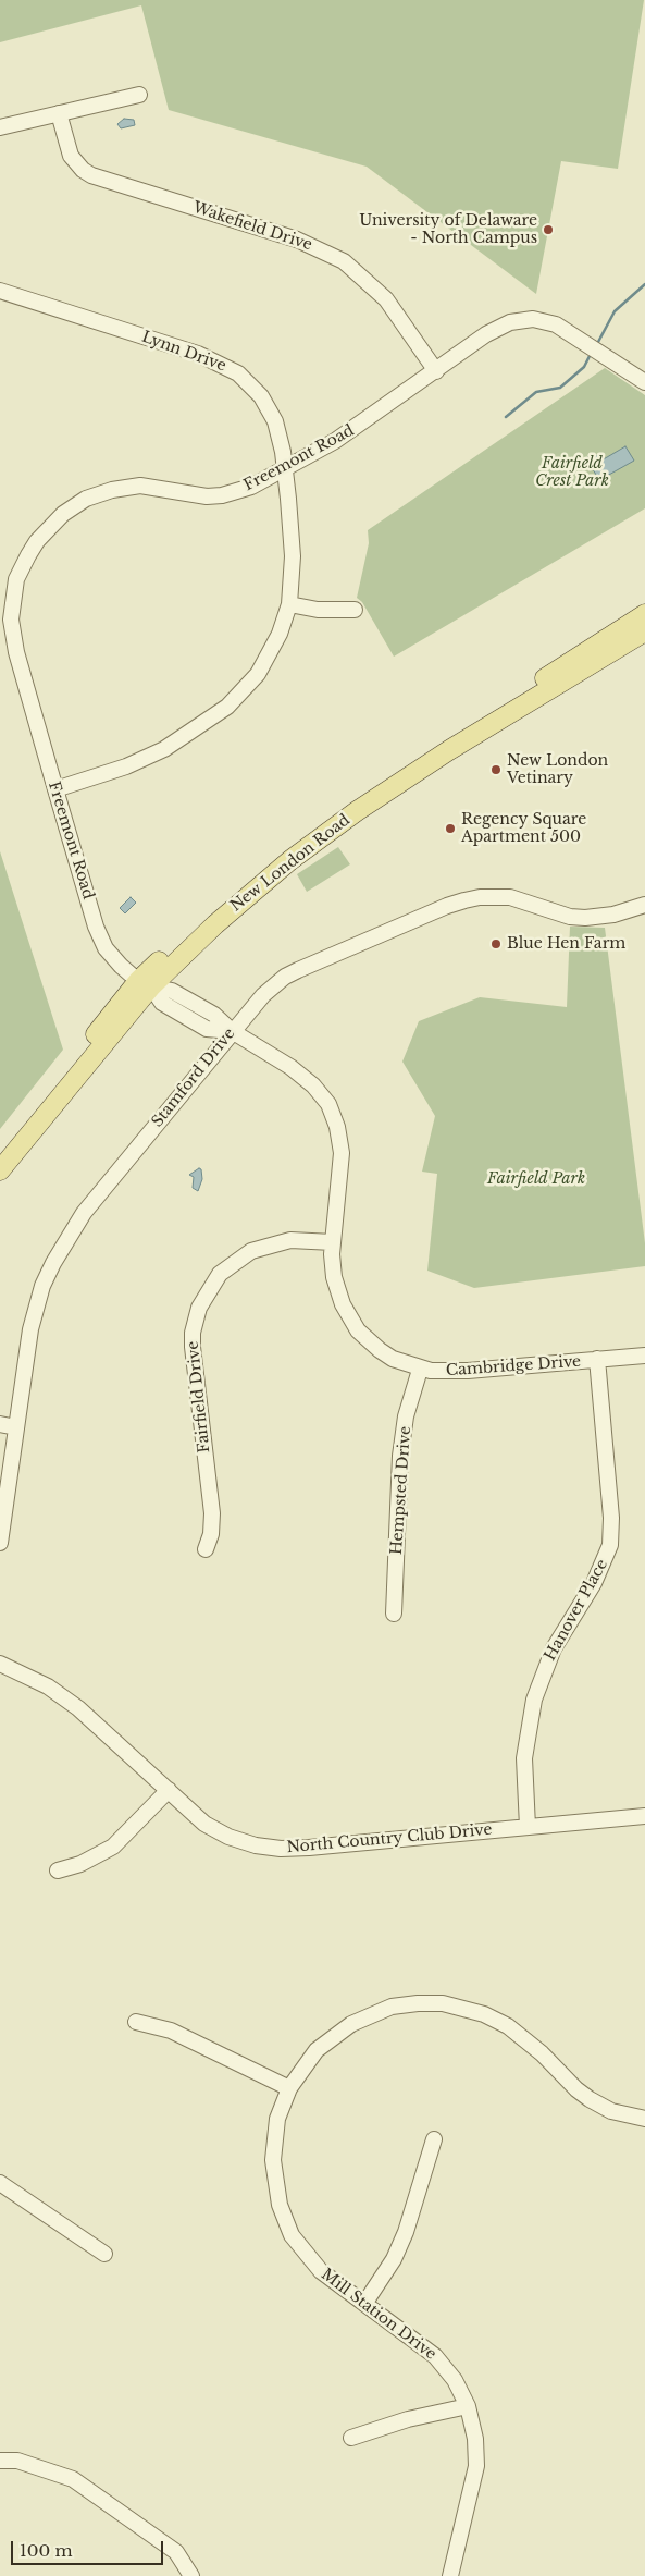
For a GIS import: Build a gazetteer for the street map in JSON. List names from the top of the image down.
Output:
{
  "streets": {
    "main road": ["New London Road"],
    "street": [
      "Wakefield Drive",
      "Lynn Drive",
      "Freemont Road",
      "Stamford Drive",
      "Cambridge Drive",
      "Fairfield Drive",
      "Hempsted Drive",
      "Hanover Place",
      "North Country Club Drive",
      "Mill Station Drive"
    ]
  },
  "crossings": [
    ["Wakefield Drive", "Freemont Road"],
    ["Lynn Drive", "Freemont Road"],
    ["Freemont Road", "New London Road"],
    ["Freemont Road", "Cambridge Drive"],
    ["New London Road", "Cambridge Drive"],
    ["Stamford Drive", "Cambridge Drive"],
    ["Cambridge Drive", "Fairfield Drive"],
    ["Cambridge Drive", "Hempsted Drive"],
    ["Cambridge Drive", "Hanover Place"],
    ["Hanover Place", "North Country Club Drive"]
  ],
  "parks": ["Fairfield Crest Park", "Fairfield Park"],
  "places": [
    "University of Delaware - North Campus",
    "New London Vetinary",
    "Regency Square Apartment 500",
    "Blue Hen Farm"
  ],
  "scale_bar": "100 m"
}
